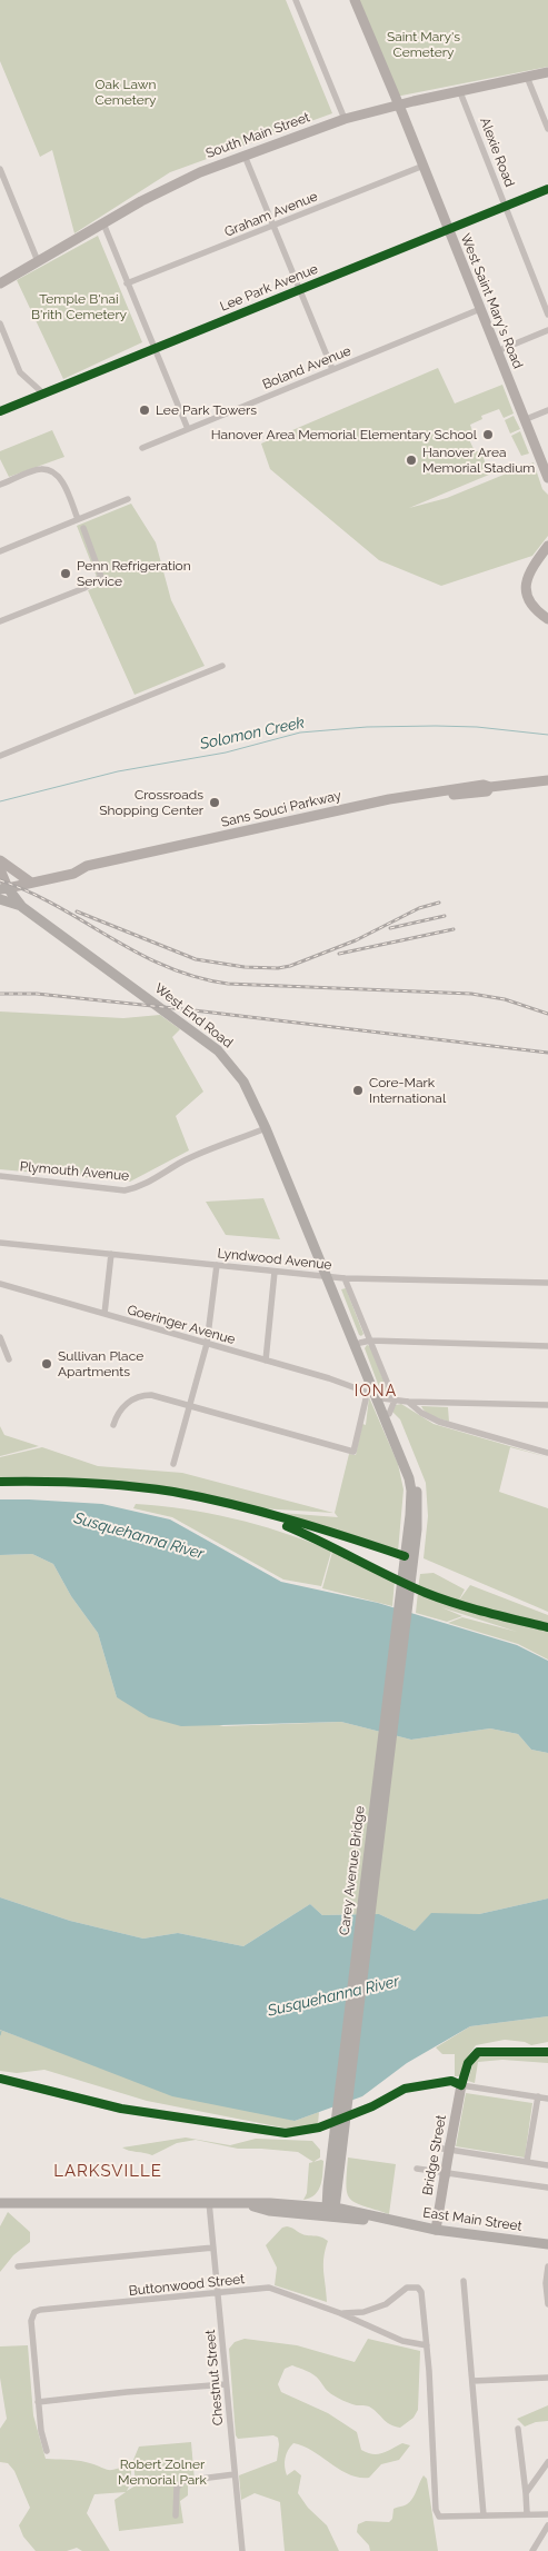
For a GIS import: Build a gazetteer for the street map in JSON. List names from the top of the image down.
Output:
{
  "streets": {
    "main road": [
      "South Main Street",
      "West Saint Mary's Road",
      "Sans Souci Parkway",
      "West End Road",
      "Carey Avenue Bridge",
      "Bridge Street",
      "East Main Street"
    ],
    "street": [
      "Alexie Road",
      "Graham Avenue",
      "Lee Park Avenue",
      "Boland Avenue",
      "Plymouth Avenue",
      "Lyndwood Avenue",
      "Goeringer Avenue",
      "Buttonwood Street",
      "Chestnut Street"
    ]
  },
  "crossings": [
    ["South Main Street", "Alexie Road"],
    ["South Main Street", "West Saint Mary's Road"],
    ["Alexie Road", "Lee Park Avenue"],
    ["Graham Avenue", "West Saint Mary's Road"],
    ["Lee Park Avenue", "West Saint Mary's Road"],
    ["West Saint Mary's Road", "Boland Avenue"],
    ["Sans Souci Parkway", "West End Road"],
    ["West End Road", "Plymouth Avenue"],
    ["West End Road", "Lyndwood Avenue"],
    ["West End Road", "Goeringer Avenue"],
    ["West End Road", "Carey Avenue Bridge"],
    ["Carey Avenue Bridge", "East Main Street"],
    ["Bridge Street", "East Main Street"],
    ["East Main Street", "Chestnut Street"],
    ["Buttonwood Street", "Chestnut Street"]
  ],
  "districts": ["IONA", "LARKSVILLE"],
  "water": ["Solomon Creek", "Susquehanna River"],
  "parks": [
    "Saint Mary's Cemetery",
    "Oak Lawn Cemetery",
    "Temple B'nai B'rith Cemetery",
    "Robert Zolner Memorial Park"
  ],
  "places": [
    "Lee Park Towers",
    "Hanover Area Memorial Elementary School",
    "Hanover Area Memorial Stadium",
    "Penn Refrigeration Service",
    "Crossroads Shopping Center",
    "Core-Mark International",
    "Sullivan Place Apartments"
  ]
}
